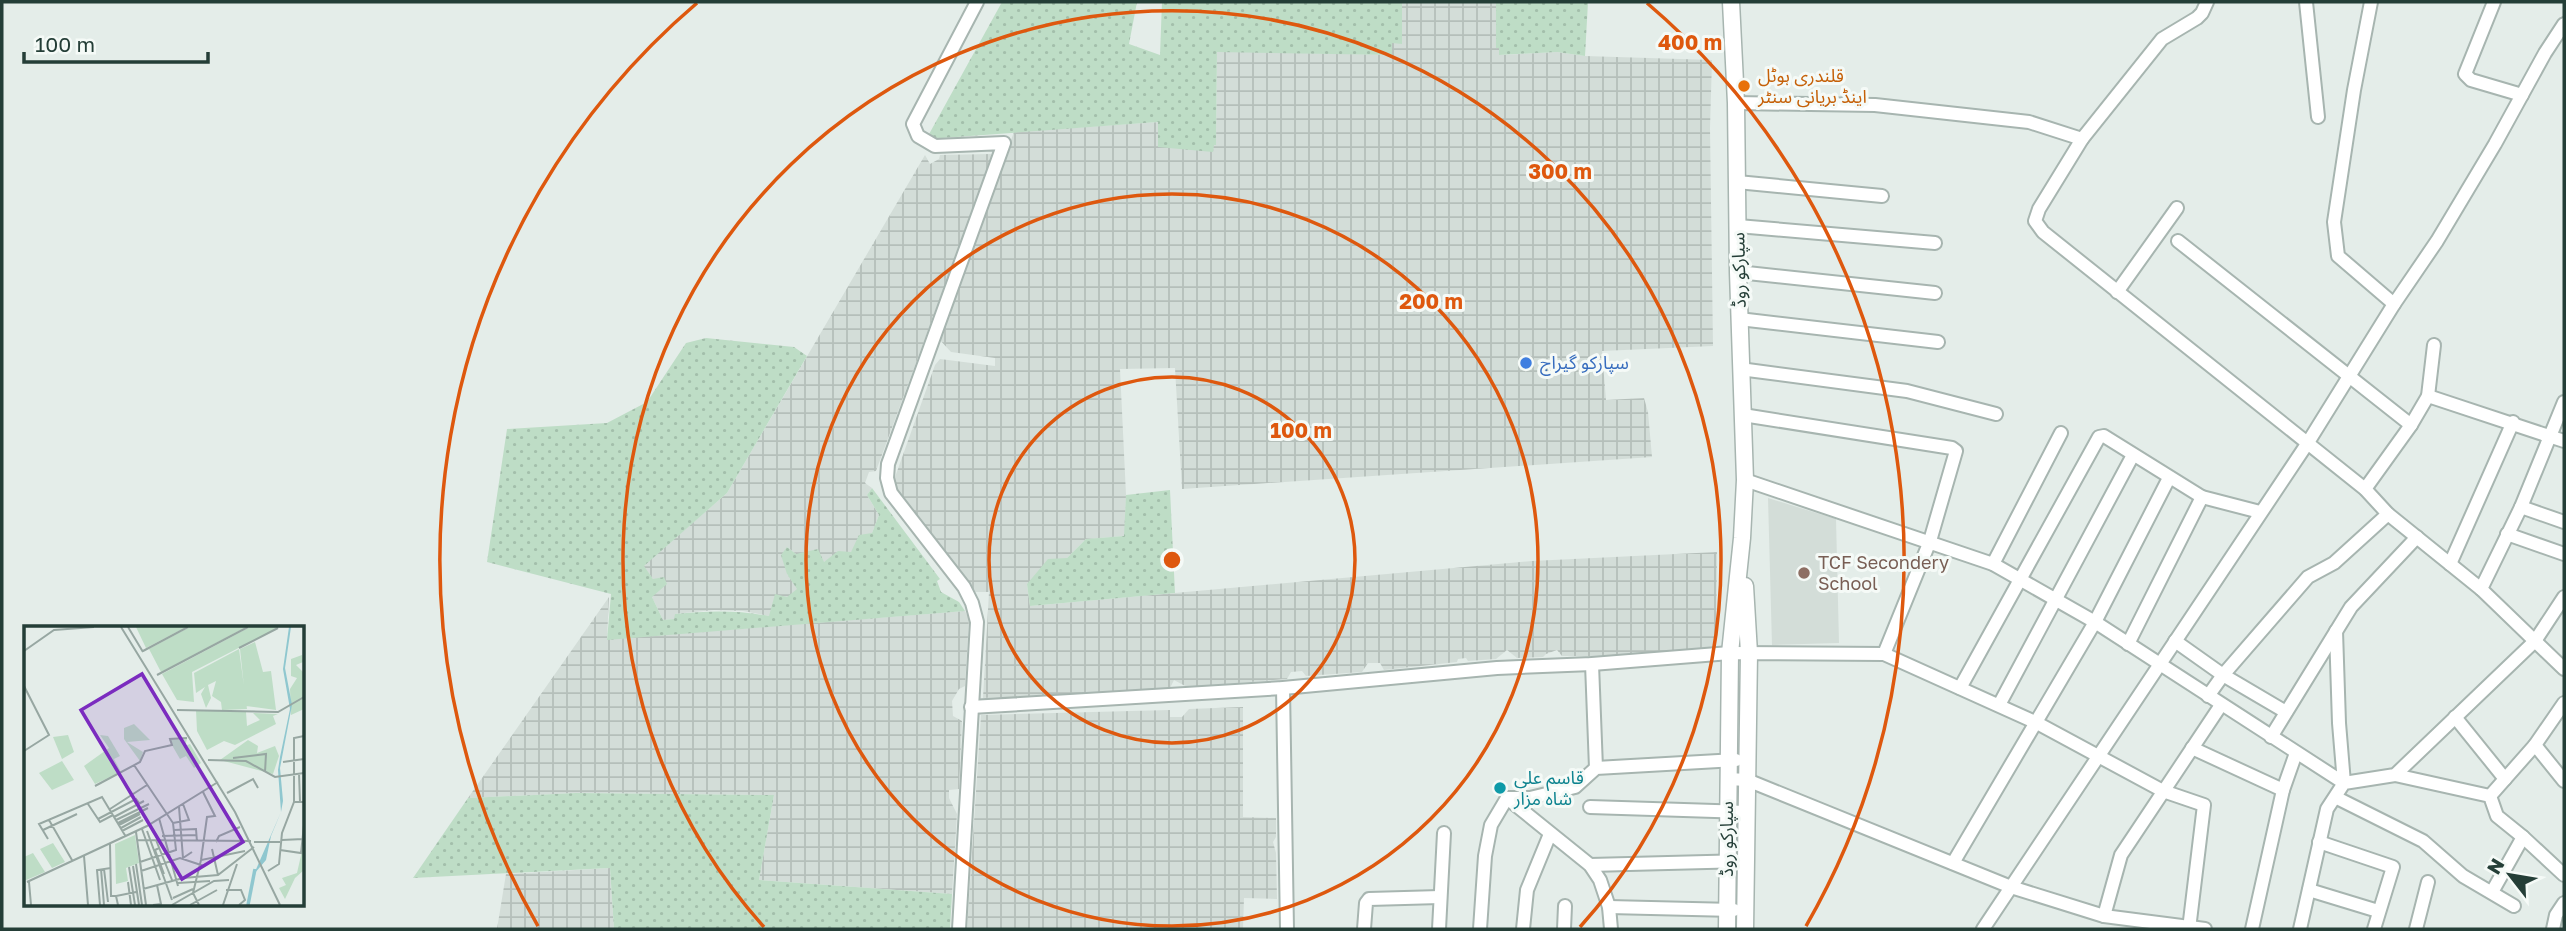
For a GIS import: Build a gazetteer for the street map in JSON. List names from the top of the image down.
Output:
{
  "streets": {
    "street": ["سپارکو روڈ"]
  },
  "places": [
    "قلندری ہوٹل اینڈ بریانی سنٹر",
    "سپارکو گیراج",
    "TCF Secondery School",
    "قاسم علی شاہ مزار"
  ],
  "scale_bar": "100 m",
  "north": "top left",
  "rings": [
    "400 m",
    "300 m",
    "200 m",
    "100 m"
  ]
}
